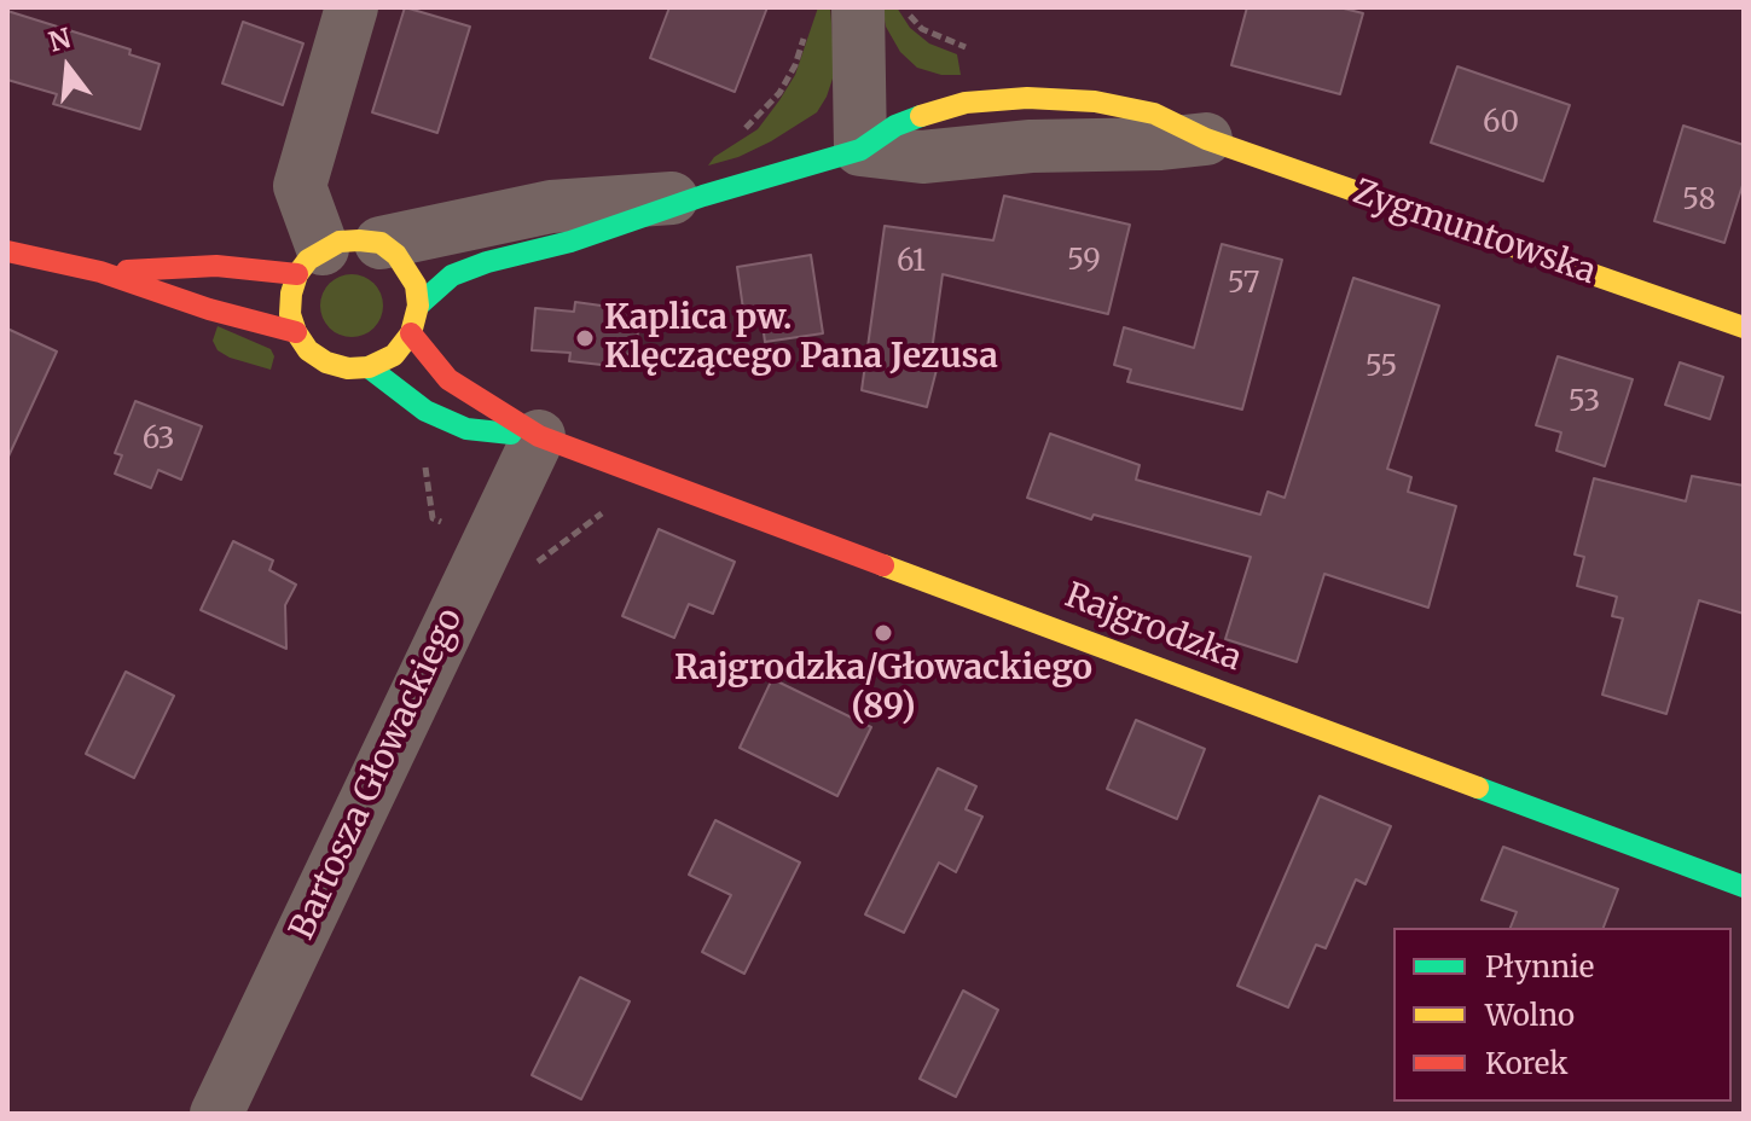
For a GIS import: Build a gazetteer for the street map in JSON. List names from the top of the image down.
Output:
{
  "streets": {
    "street": ["Zygmuntowska", "Rajgrodzka", "Bartosza Głowackiego"]
  },
  "crossings": [
    ["Zygmuntowska", "Rajgrodzka"],
    ["Rajgrodzka", "Bartosza Głowackiego"]
  ],
  "places": ["Kaplica pw. Klęczącego Pana Jezusa", "Rajgrodzka/Głowackiego (89)"],
  "house_numbers": [
    "60",
    "58",
    "59",
    "61",
    "57",
    "55",
    "53",
    "63"
  ],
  "legend": ["Płynnie", "Wolno", "Korek"],
  "north": "top"
}
